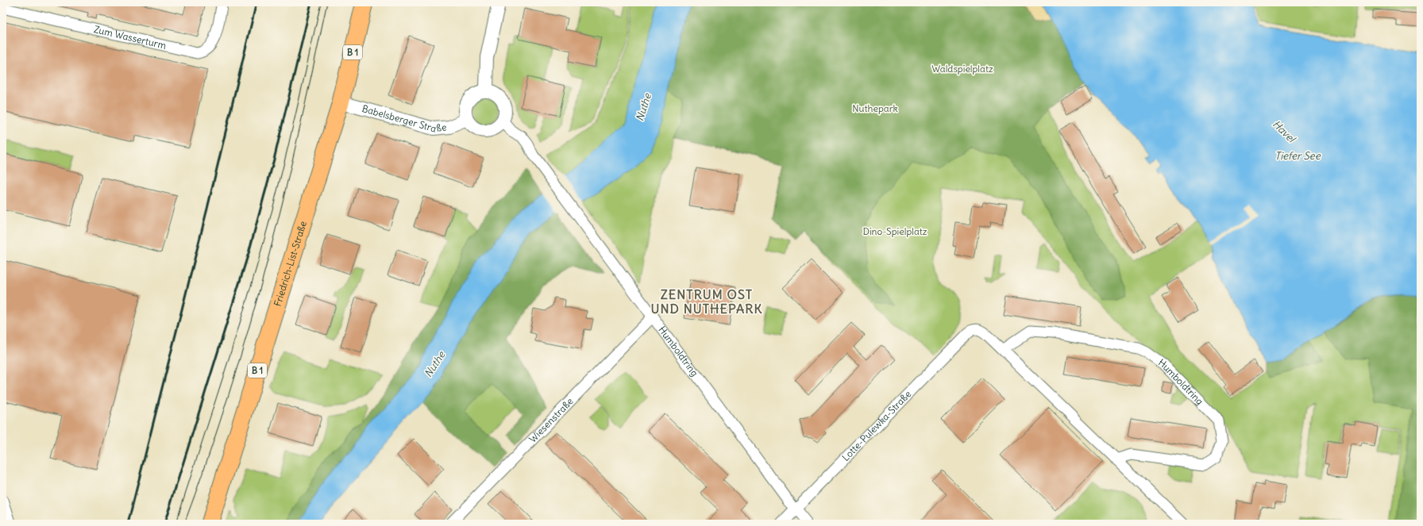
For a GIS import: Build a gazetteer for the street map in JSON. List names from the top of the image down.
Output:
{
  "streets": {
    "main road": ["B 1", "Friedrich-List-Straße"],
    "street": [
      "Zum Wasserturm",
      "Babelsberger Straße",
      "Humboldtring",
      "Wiesenstraße",
      "Lotte-Pulewka-Straße"
    ]
  },
  "crossings": [
    ["Babelsberger Straße", "Friedrich-List-Straße"],
    ["Babelsberger Straße", "Humboldtring"],
    ["Humboldtring", "Wiesenstraße"],
    ["Humboldtring", "Lotte-Pulewka-Straße"]
  ],
  "districts": ["ZENTRUM OST UND NUTHEPARK"],
  "water": ["Nuthe", "Havel", "Tiefer See"],
  "parks": ["Waldspielplatz", "Nuthepark", "Dino-Spielplatz"]
}
